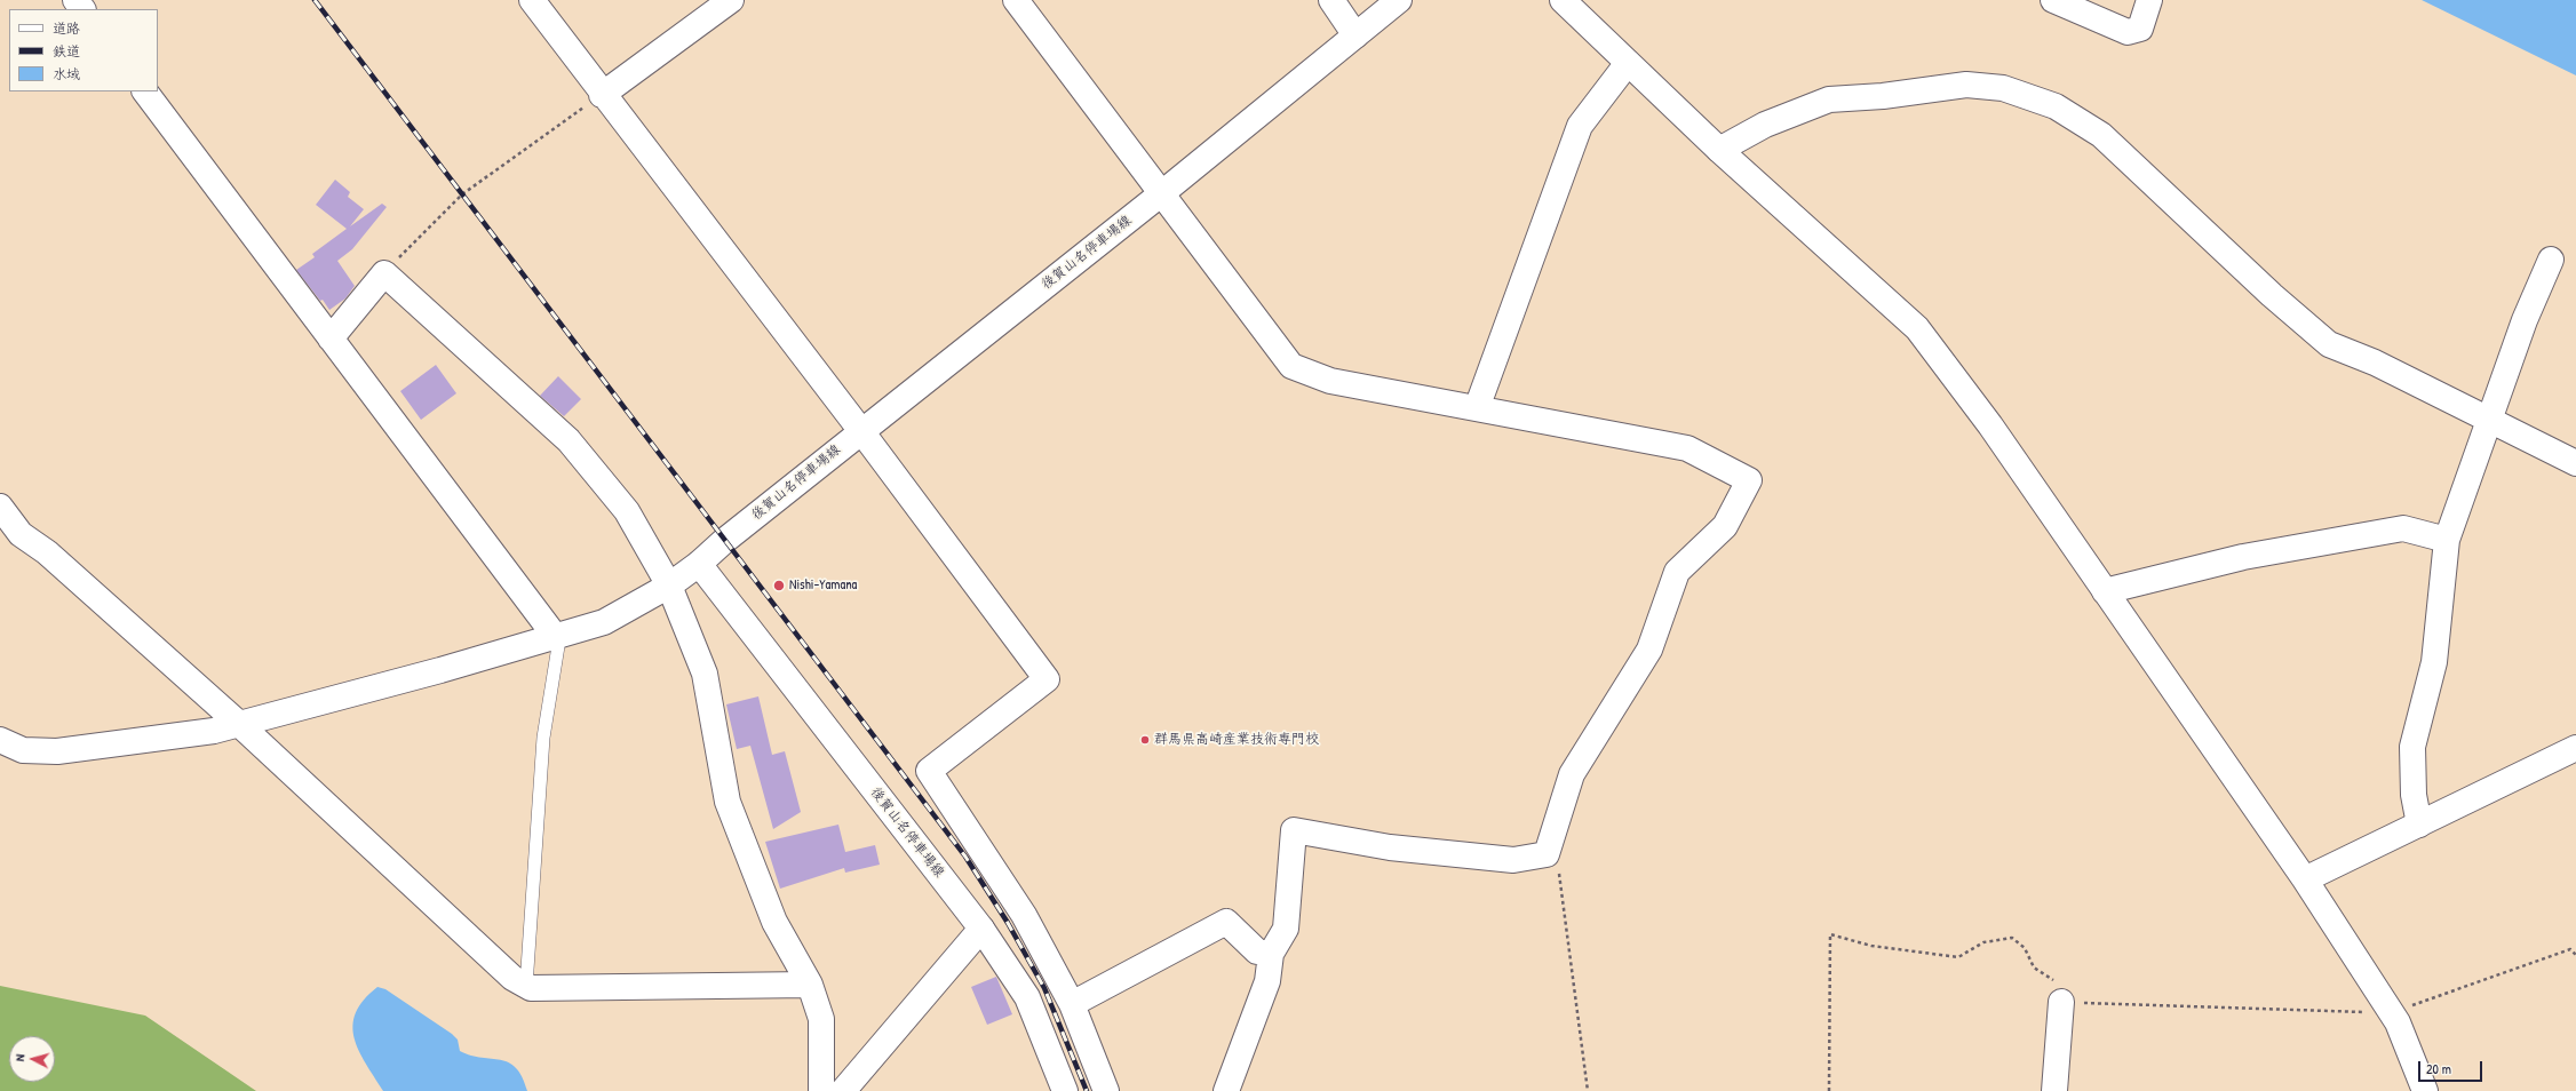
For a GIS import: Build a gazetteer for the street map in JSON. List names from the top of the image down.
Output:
{
  "streets": {
    "street": ["後賀山名停車場線"]
  },
  "places": ["Nishi-Yamana", "群馬県高崎産業技術専門校"],
  "legend": ["道路", "鉄道", "水域"],
  "scale_bar": "20 m",
  "north": "left"
}
